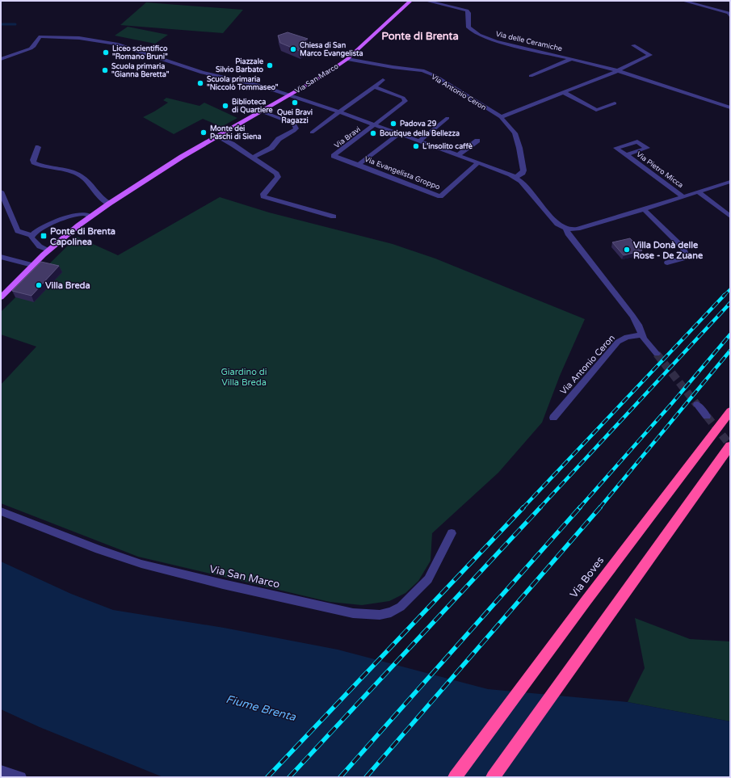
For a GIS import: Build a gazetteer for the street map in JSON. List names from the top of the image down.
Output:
{
  "streets": {
    "highway": ["Via Boves"],
    "main road": ["Via San Marco"],
    "street": [
      "Via delle Ceramiche",
      "Via Antonio Ceron",
      "Via Bravi",
      "Via Pietro Micca",
      "Via Evangelista Groppo"
    ]
  },
  "crossings": [
    ["Via San Marco", "Via Antonio Ceron"],
    ["Via San Marco", "Via Bravi"],
    ["Via Antonio Ceron", "Via Bravi"],
    ["Via Bravi", "Via Pietro Micca"],
    ["Via Bravi", "Via Evangelista Groppo"]
  ],
  "districts": ["Ponte di Brenta"],
  "water": ["Fiume Brenta"],
  "parks": ["Giardino di Villa Breda"],
  "places": {
    "other": [
      "Chiesa di San Marco Evangelista",
      "Liceo scientifico \"Romano Bruni\"",
      "Piazzale Silvio Barbato",
      "Scuola primaria \"Gianna Beretta\"",
      "Scuola primaria \"Niccolò Tommaseo\"",
      "Quei Bravi Ragazzi",
      "Biblioteca di Quartiere",
      "Padova 29",
      "Monte dei Paschi di Siena",
      "Boutique della Bellezza",
      "L'insolito caffè",
      "Villa Donà delle Rose - De Zuane",
      "Villa Breda"
    ],
    "transit": ["Ponte di Brenta Capolinea"]
  }
}
